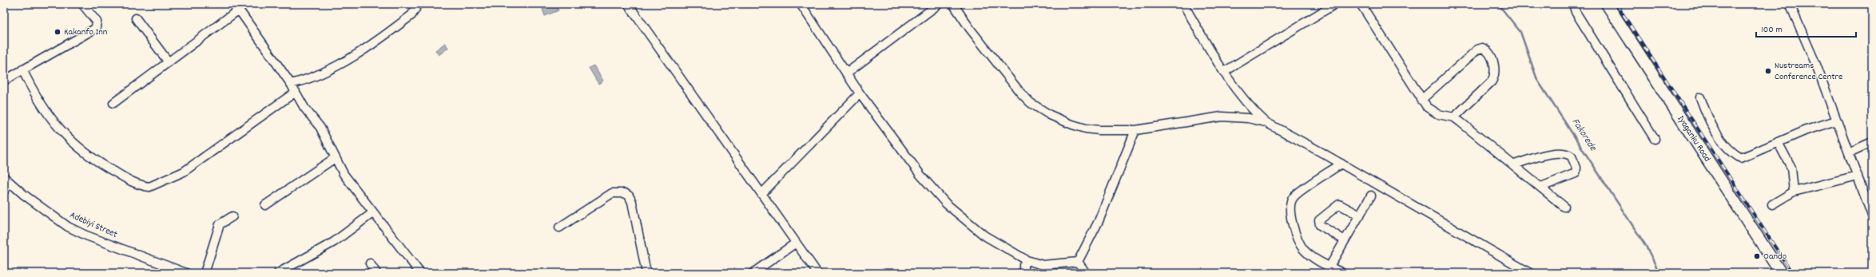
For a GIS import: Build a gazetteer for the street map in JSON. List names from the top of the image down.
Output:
{
  "streets": {
    "highway": ["Iyaganku Road"],
    "street": ["Adebiyi Street"]
  },
  "water": ["Fakorede"],
  "places": ["Kakanfo Inn", "Nustreams Conference Centre", "Oando"],
  "scale_bar": "100 m"
}
